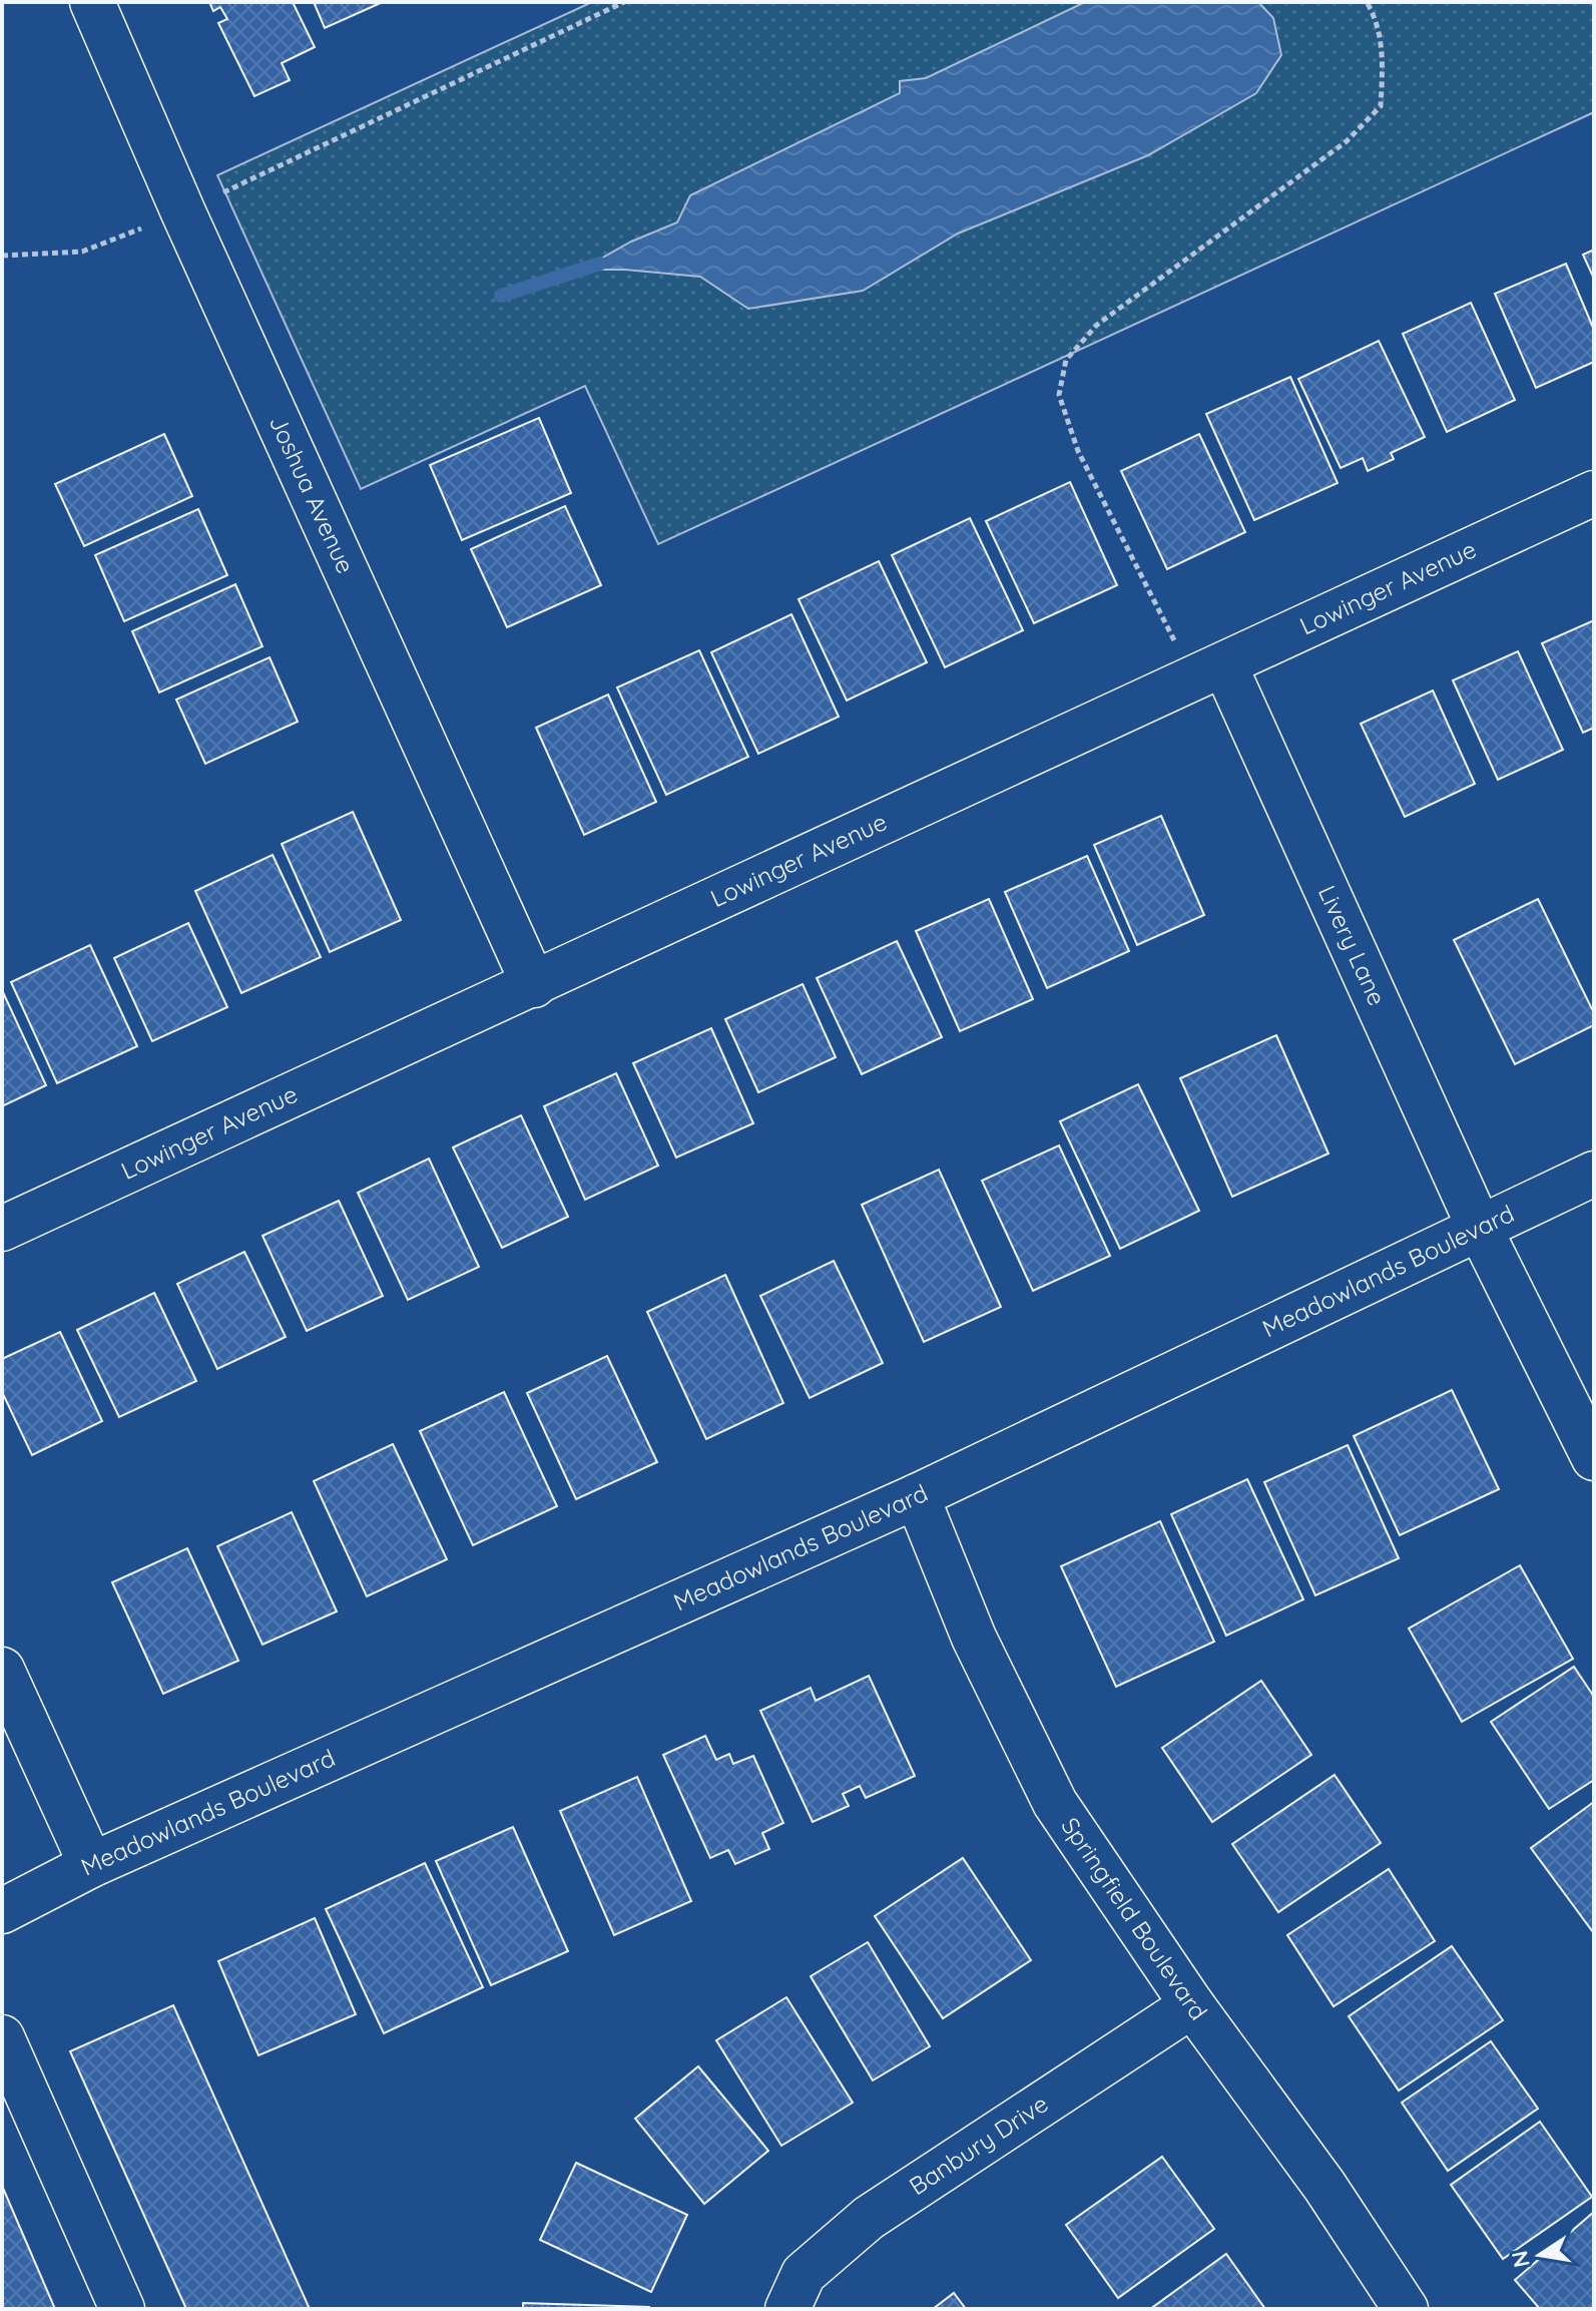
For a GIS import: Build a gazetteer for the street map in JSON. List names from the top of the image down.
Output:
{
  "streets": {
    "street": [
      "Joshua Avenue",
      "Lowinger Avenue",
      "Livery Lane",
      "Meadowlands Boulevard",
      "Springfield Boulevard",
      "Banbury Drive"
    ]
  },
  "crossings": [
    ["Joshua Avenue", "Lowinger Avenue"],
    ["Lowinger Avenue", "Livery Lane"],
    ["Livery Lane", "Meadowlands Boulevard"],
    ["Meadowlands Boulevard", "Springfield Boulevard"],
    ["Springfield Boulevard", "Banbury Drive"]
  ],
  "north": "left"
}
